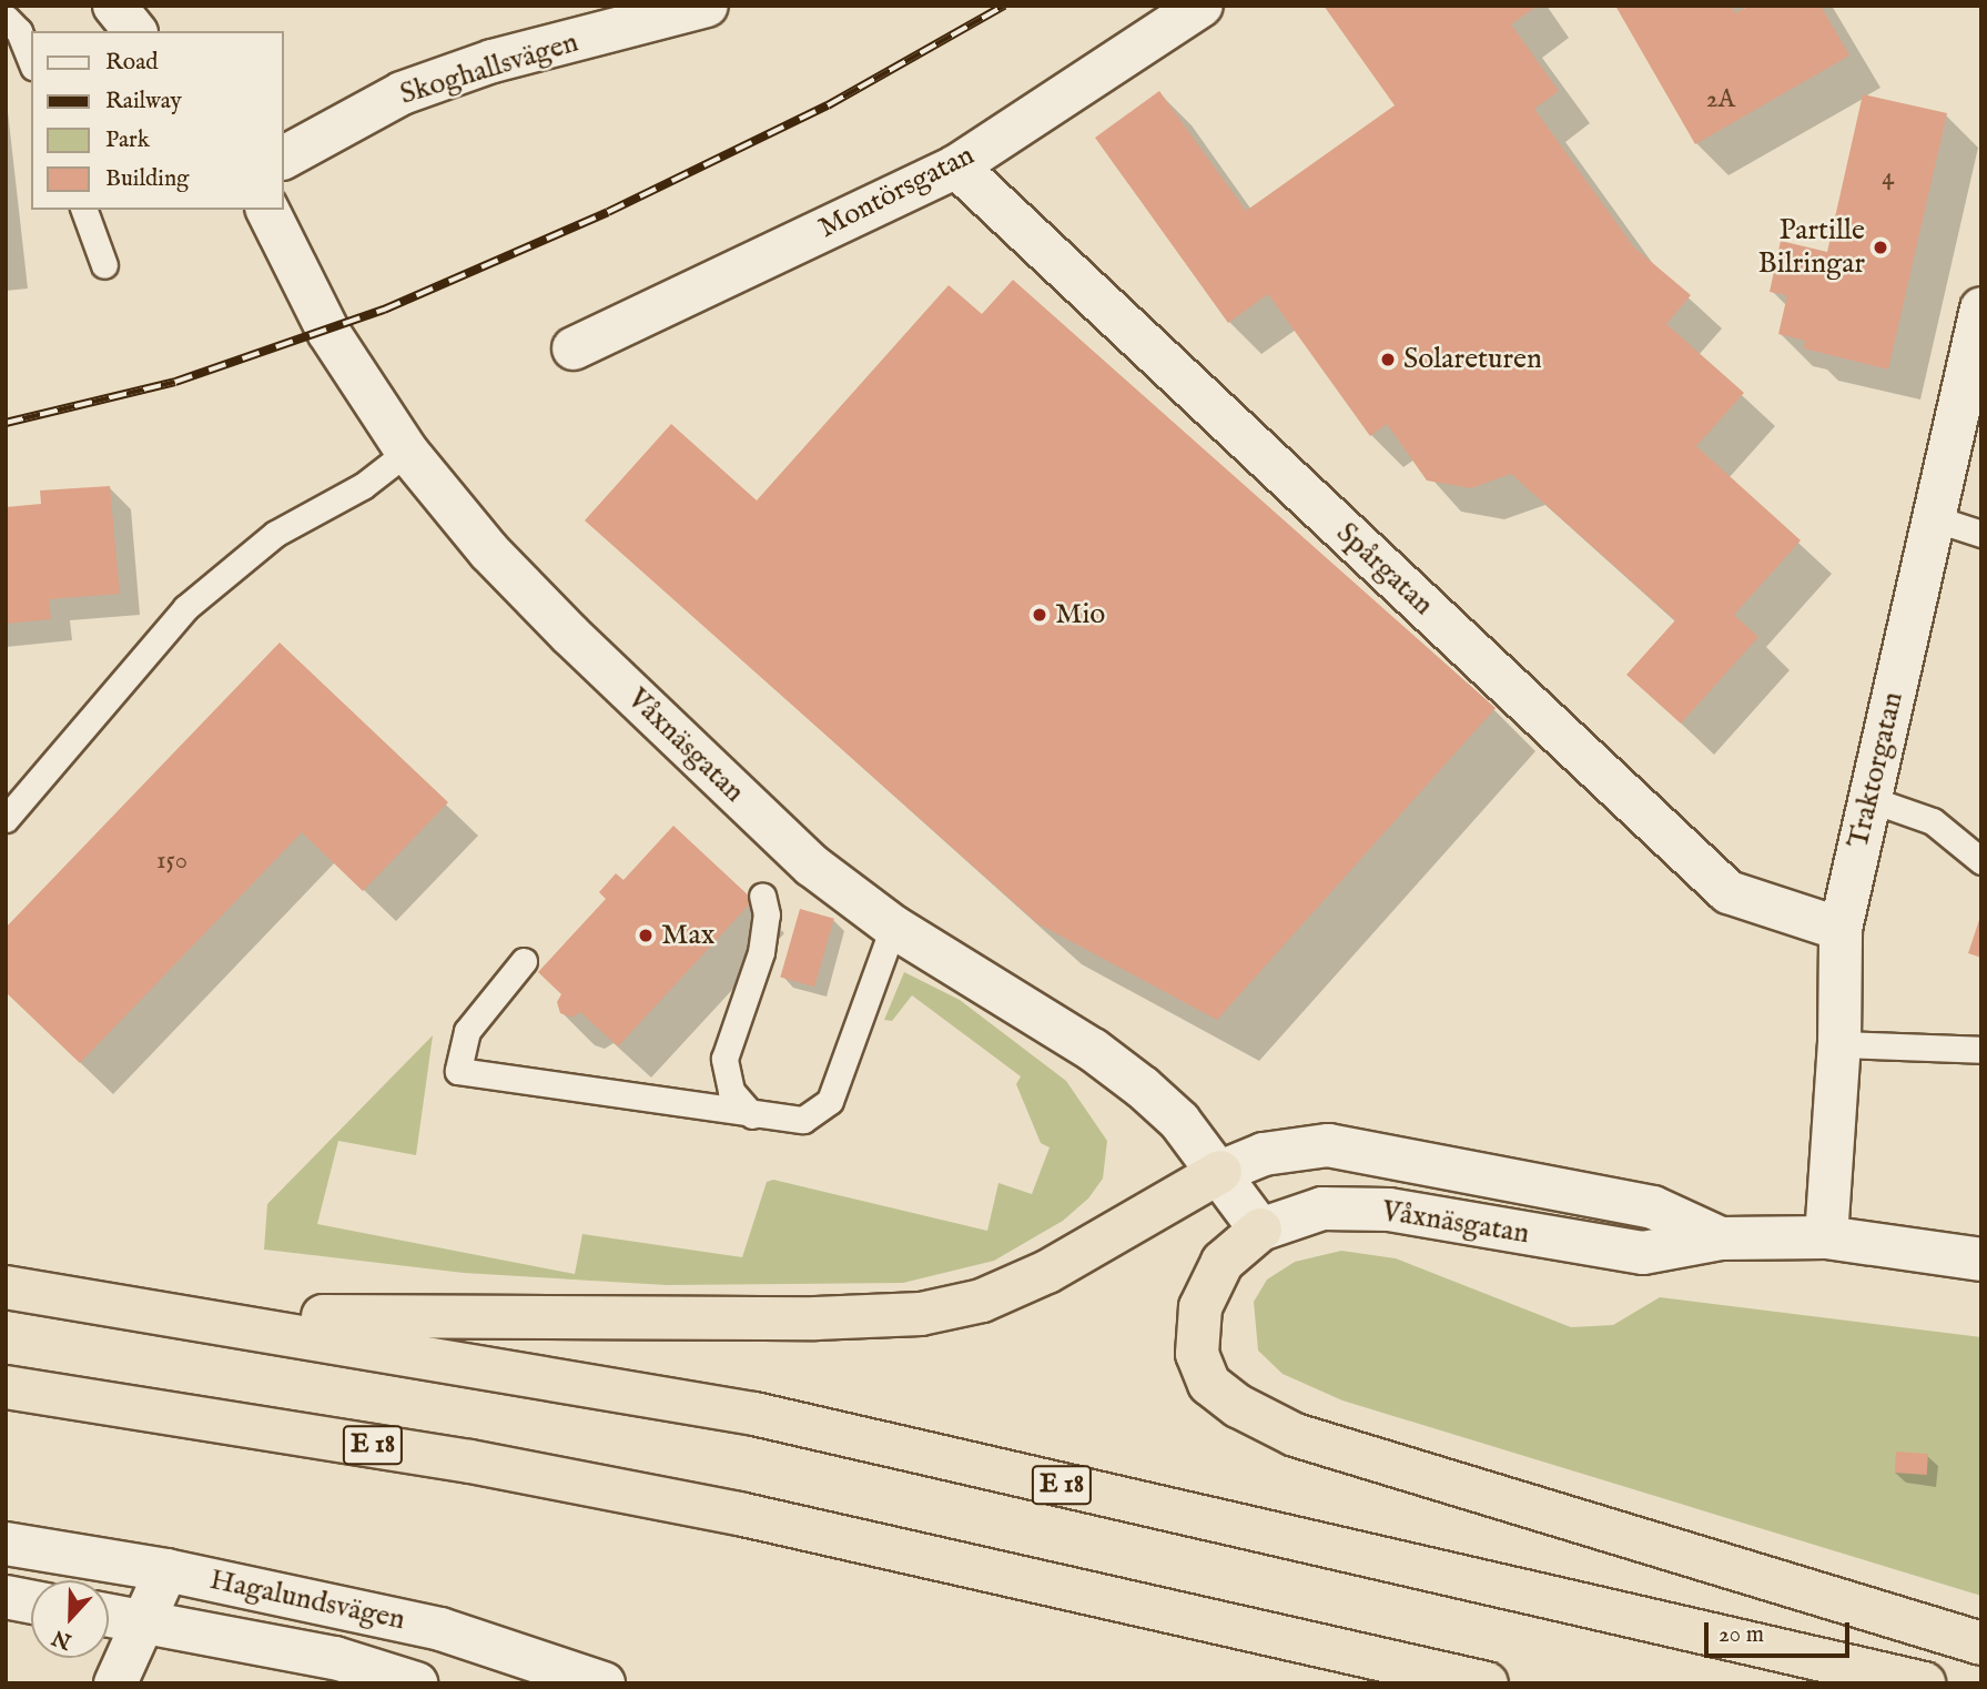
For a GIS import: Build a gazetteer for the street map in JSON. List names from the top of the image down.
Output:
{
  "streets": {
    "highway": ["E 18"],
    "street": [
      "Skoghallsvägen",
      "Montörsgatan",
      "Spårgatan",
      "Våxnäsgatan",
      "Traktorgatan",
      "Hagalundsvägen"
    ]
  },
  "crossings": [
    ["Montörsgatan", "Spårgatan"],
    ["Spårgatan", "Traktorgatan"],
    ["Våxnäsgatan", "Traktorgatan"]
  ],
  "places": [
    "Partille Bilringar",
    "Solareturen",
    "Mio",
    "Max"
  ],
  "house_numbers": ["2A", "4", "150"],
  "legend": [
    "Road",
    "Railway",
    "Park",
    "Building"
  ],
  "scale_bar": "20 m",
  "north": "bottom"
}
